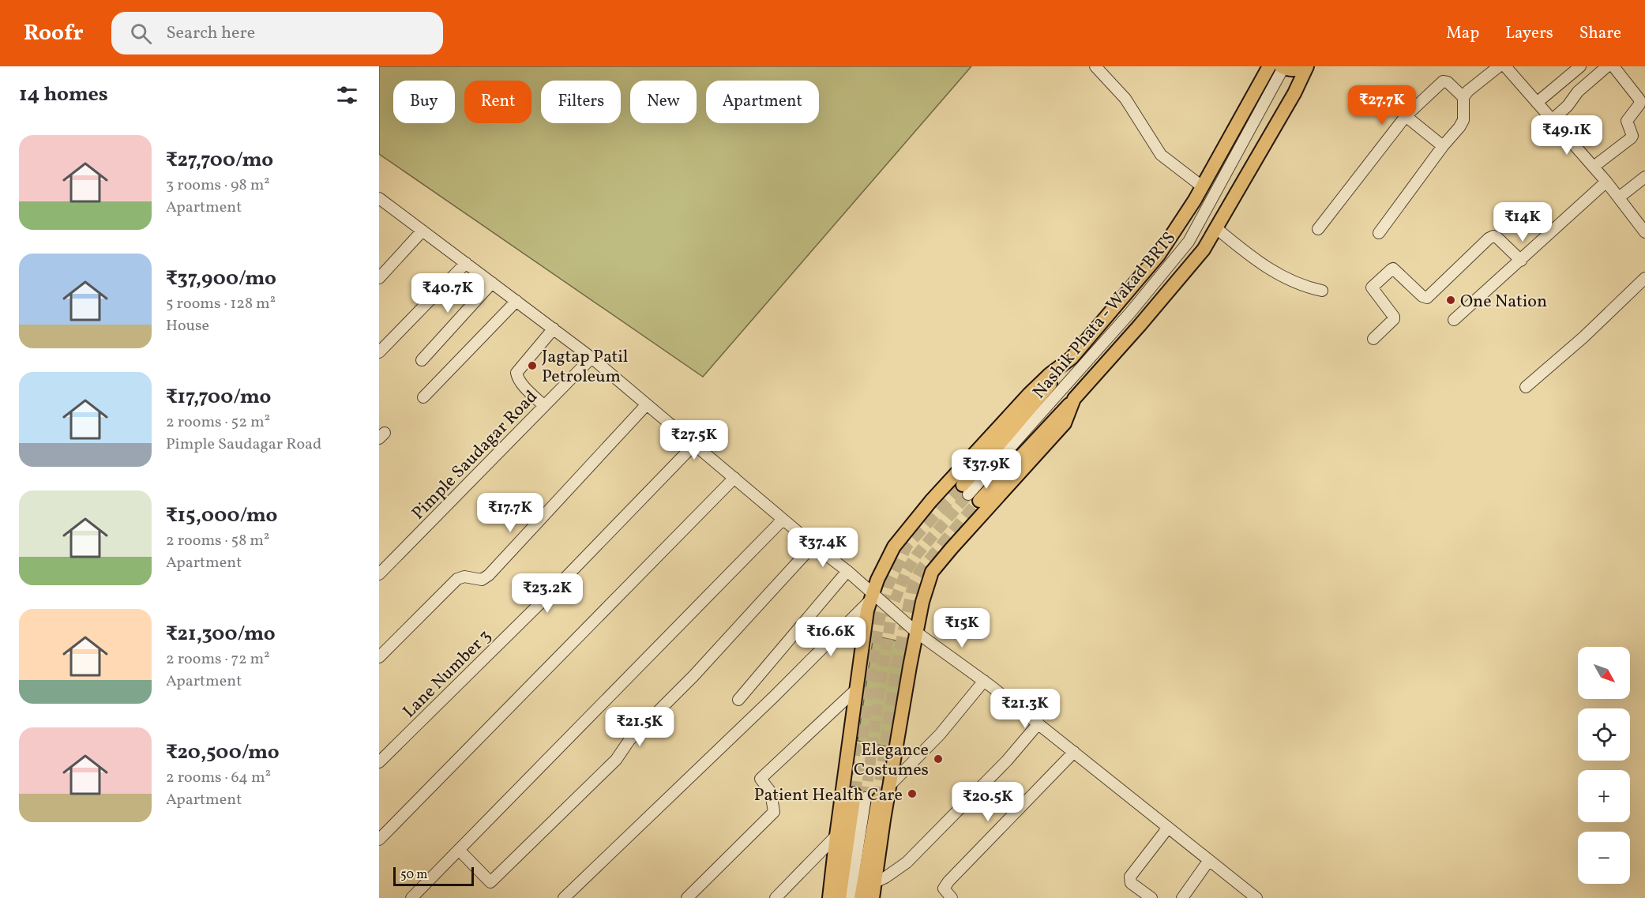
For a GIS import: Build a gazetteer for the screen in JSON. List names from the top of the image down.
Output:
{
  "streets": {
    "street": ["Nashik Phata - Wakad BRTS", "Pimple Saudagar Road", "Lane Number 3"]
  },
  "places": [
    "One Nation",
    "Jagtap Patil Petroleum",
    "Elegance Costumes",
    "Patient Health Care"
  ],
  "scale_bar": "50 m",
  "north": "bottom right",
  "page": {
    "header": "Roofr",
    "search": "Search here",
    "nav": ["Map", "Layers", "Share"],
    "heading": "14 homes",
    "chip": [
      "Buy",
      "Rent",
      "Filters",
      "New",
      "Apartment"
    ],
    "price": [
      "₹27.7K",
      "₹49.1K",
      "₹14K",
      "₹40.7K",
      "₹27.5K",
      "₹37.9K",
      "₹17.7K",
      "₹37.4K",
      "₹23.2K",
      "₹15K",
      "₹16.6K",
      "₹21.3K",
      "₹21.5K",
      "₹20.5K"
    ],
    "list": [
      {
        "name": "₹27,700/mo",
        "note": "3 rooms · 98 m² · Apartment"
      },
      {
        "name": "₹37,900/mo",
        "note": "5 rooms · 128 m² · House"
      },
      {
        "name": "₹17,700/mo",
        "note": "2 rooms · 52 m² · Pimple Saudagar Road"
      },
      {
        "name": "₹15,000/mo",
        "note": "2 rooms · 58 m² · Apartment"
      },
      {
        "name": "₹21,300/mo",
        "note": "2 rooms · 72 m² · Apartment"
      },
      {
        "name": "₹20,500/mo",
        "note": "2 rooms · 64 m² · Apartment"
      }
    ],
    "map_buttons": ["+", "−"],
    "scale": "50 m"
  }
}
